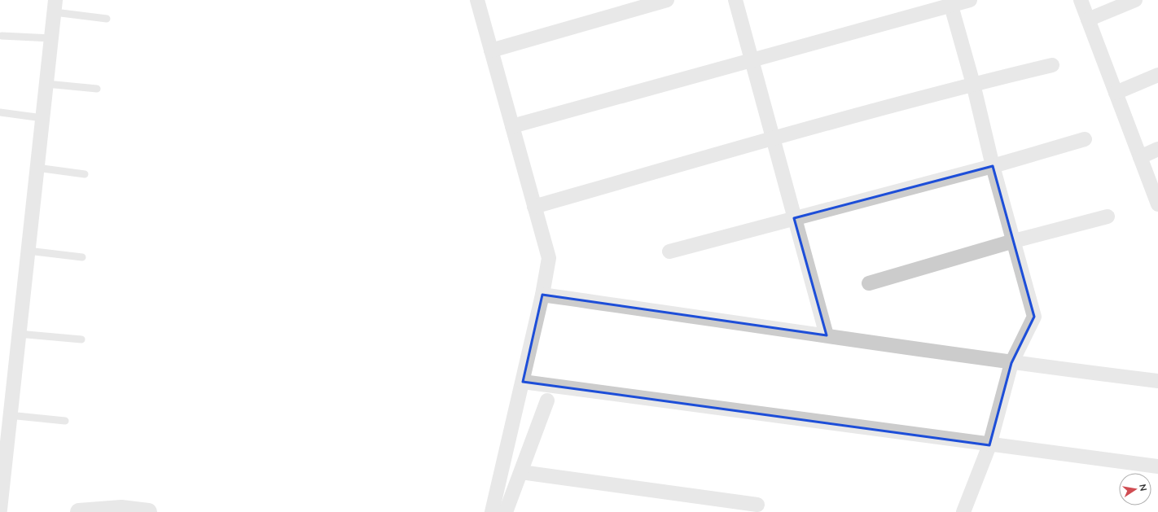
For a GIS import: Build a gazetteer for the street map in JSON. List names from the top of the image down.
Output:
{
  "north": "right"
}
